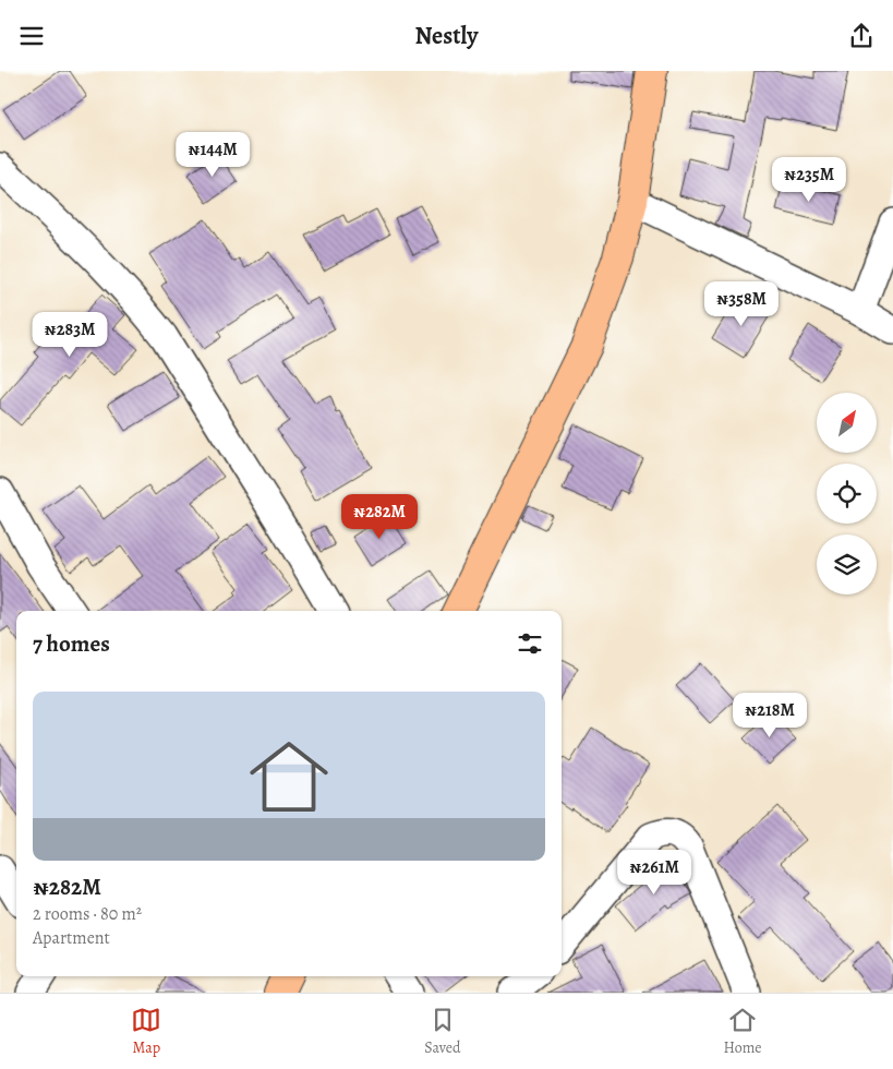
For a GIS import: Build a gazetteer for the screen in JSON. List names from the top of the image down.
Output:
{
  "north": "top right",
  "page": {
    "header": "Nestly",
    "price": [
      "₦144M",
      "₦235M",
      "₦358M",
      "₦283M",
      "₦282M",
      "₦218M",
      "₦261M"
    ],
    "heading": "7 homes",
    "list": [
      {
        "name": "₦282M",
        "note": "2 rooms · 80 m² · Apartment"
      }
    ],
    "tabs": ["Map", "Saved", "Home"]
  }
}
